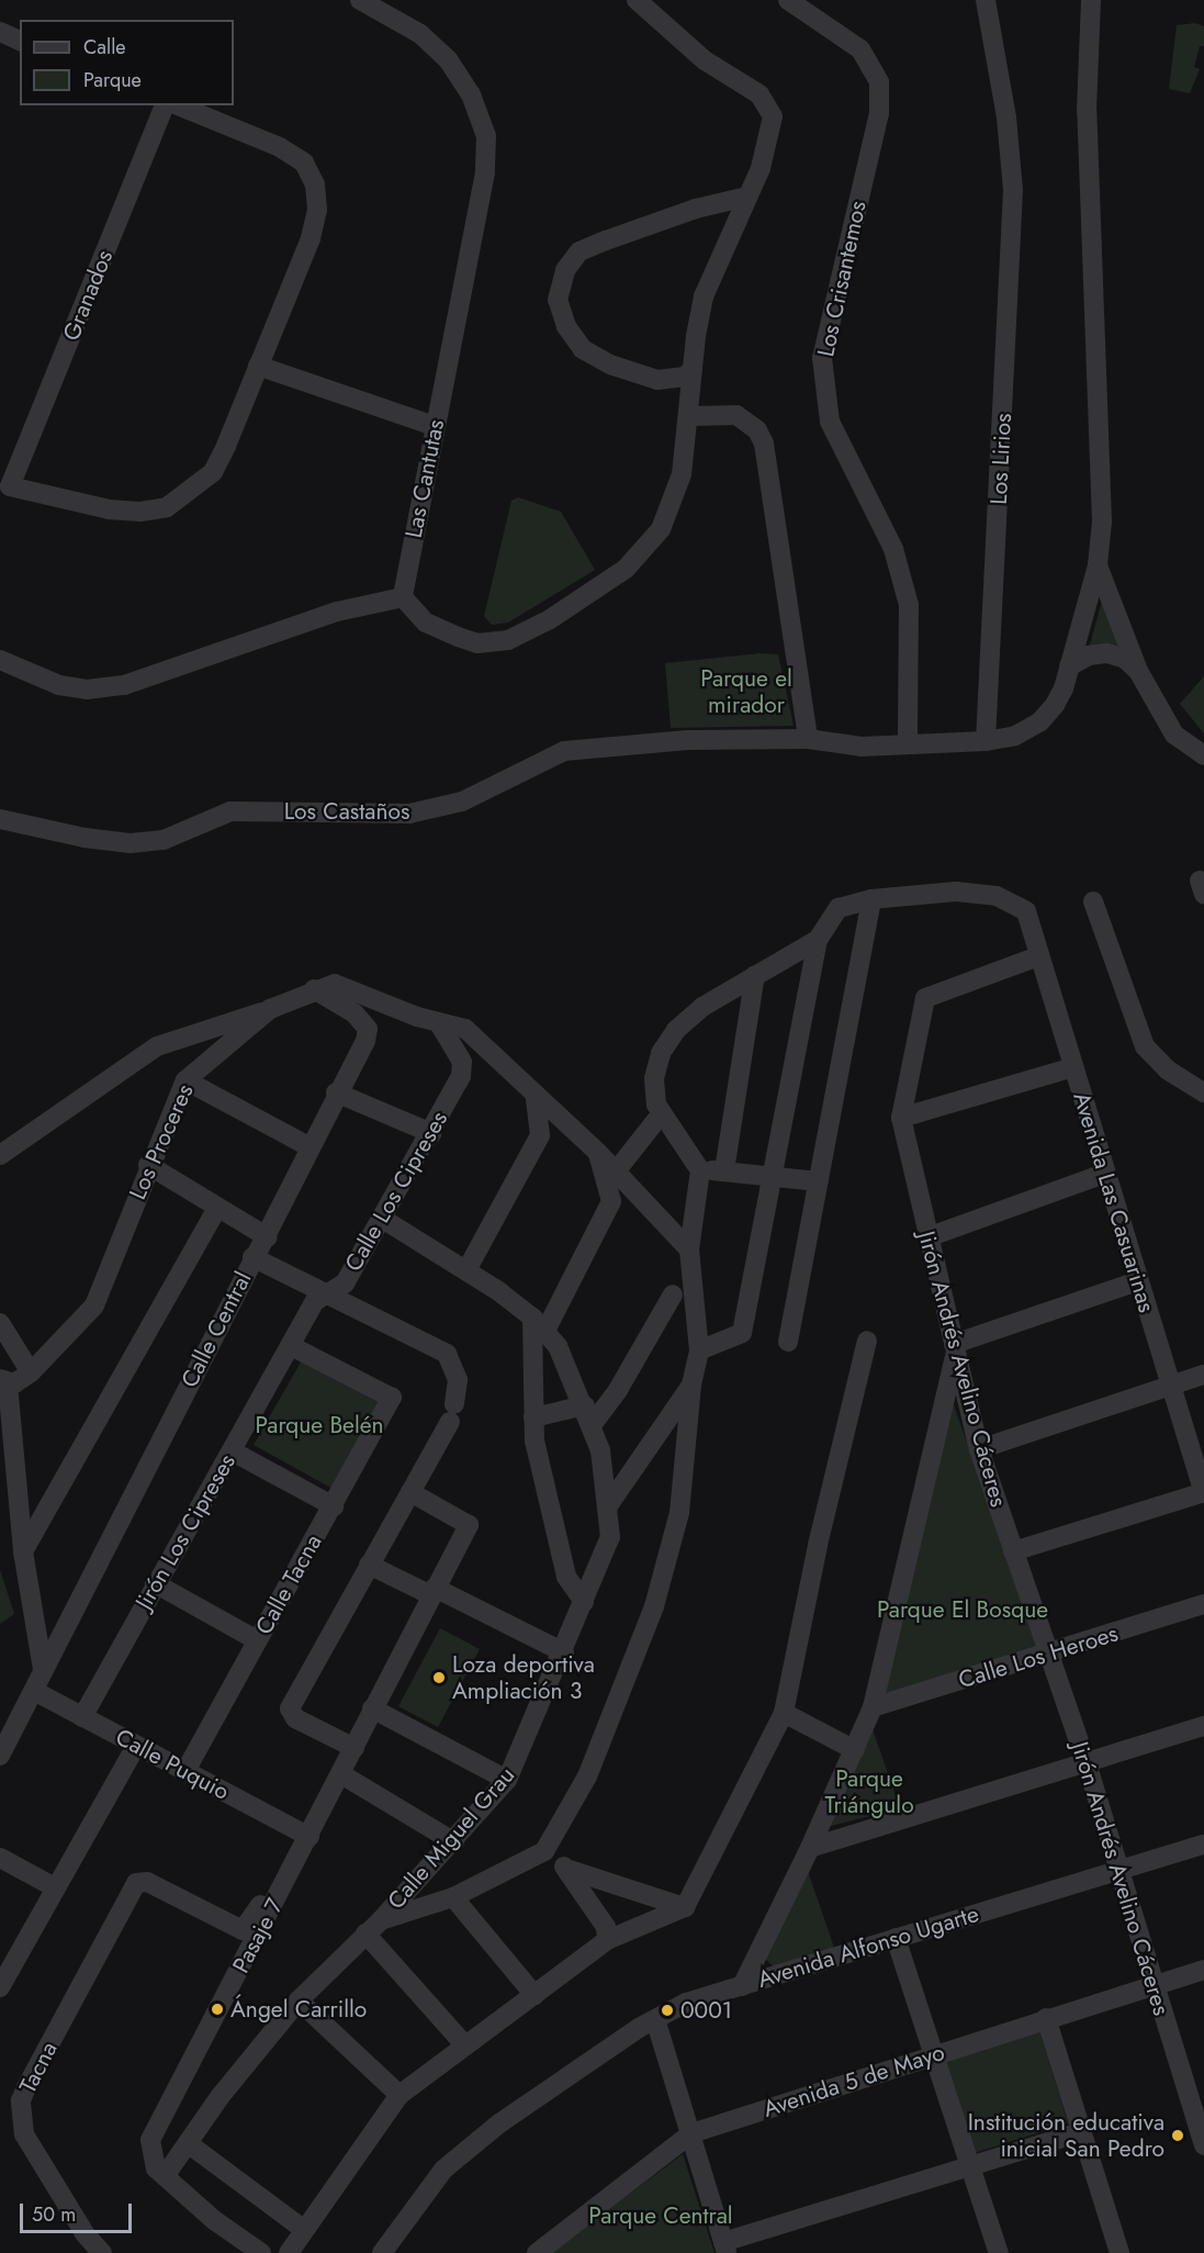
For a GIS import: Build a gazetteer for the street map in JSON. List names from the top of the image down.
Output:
{
  "streets": {
    "street": [
      "Los Crisantemos",
      "Granados",
      "Los Lirios",
      "Las Cantutas",
      "Los Castaños",
      "Los Proceres",
      "Calle Los Cipreses",
      "Avenida Las Casuarinas",
      "Calle Central",
      "Jirón Andrés Avelino Cáceres",
      "Jirón Los Cipreses",
      "Calle Tacna",
      "Calle Los Heroes",
      "Calle Puquio",
      "Calle Miguel Grau",
      "Pasaje 7",
      "Avenida Alfonso Ugarte",
      "Tacna",
      "Avenida 5 de Mayo"
    ]
  },
  "crossings": [
    ["Los Proceres", "Calle Los Cipreses"],
    ["Los Proceres", "Calle Central"],
    ["Calle Los Cipreses", "Jirón Los Cipreses"],
    ["Calle Los Cipreses", "Calle Tacna"],
    ["Calle Los Cipreses", "Calle Miguel Grau"],
    ["Avenida Las Casuarinas", "Jirón Andrés Avelino Cáceres"],
    ["Calle Central", "Calle Puquio"],
    ["Jirón Andrés Avelino Cáceres", "Calle Los Heroes"],
    ["Jirón Andrés Avelino Cáceres", "Avenida Alfonso Ugarte"],
    ["Jirón Andrés Avelino Cáceres", "Avenida 5 de Mayo"],
    ["Jirón Los Cipreses", "Calle Tacna"],
    ["Jirón Los Cipreses", "Calle Puquio"],
    ["Calle Tacna", "Calle Puquio"],
    ["Calle Puquio", "Pasaje 7"],
    ["Calle Miguel Grau", "Pasaje 7"],
    ["Pasaje 7", "Tacna"]
  ],
  "parks": [
    "Parque el mirador",
    "Parque Belén",
    "Parque El Bosque",
    "Parque Triángulo",
    "Parque Central"
  ],
  "places": [
    "Loza deportiva Ampliación 3",
    "Ángel Carrillo",
    "0001",
    "Institución educativa inicial San Pedro"
  ],
  "legend": ["Calle", "Parque"],
  "scale_bar": "50 m"
}
